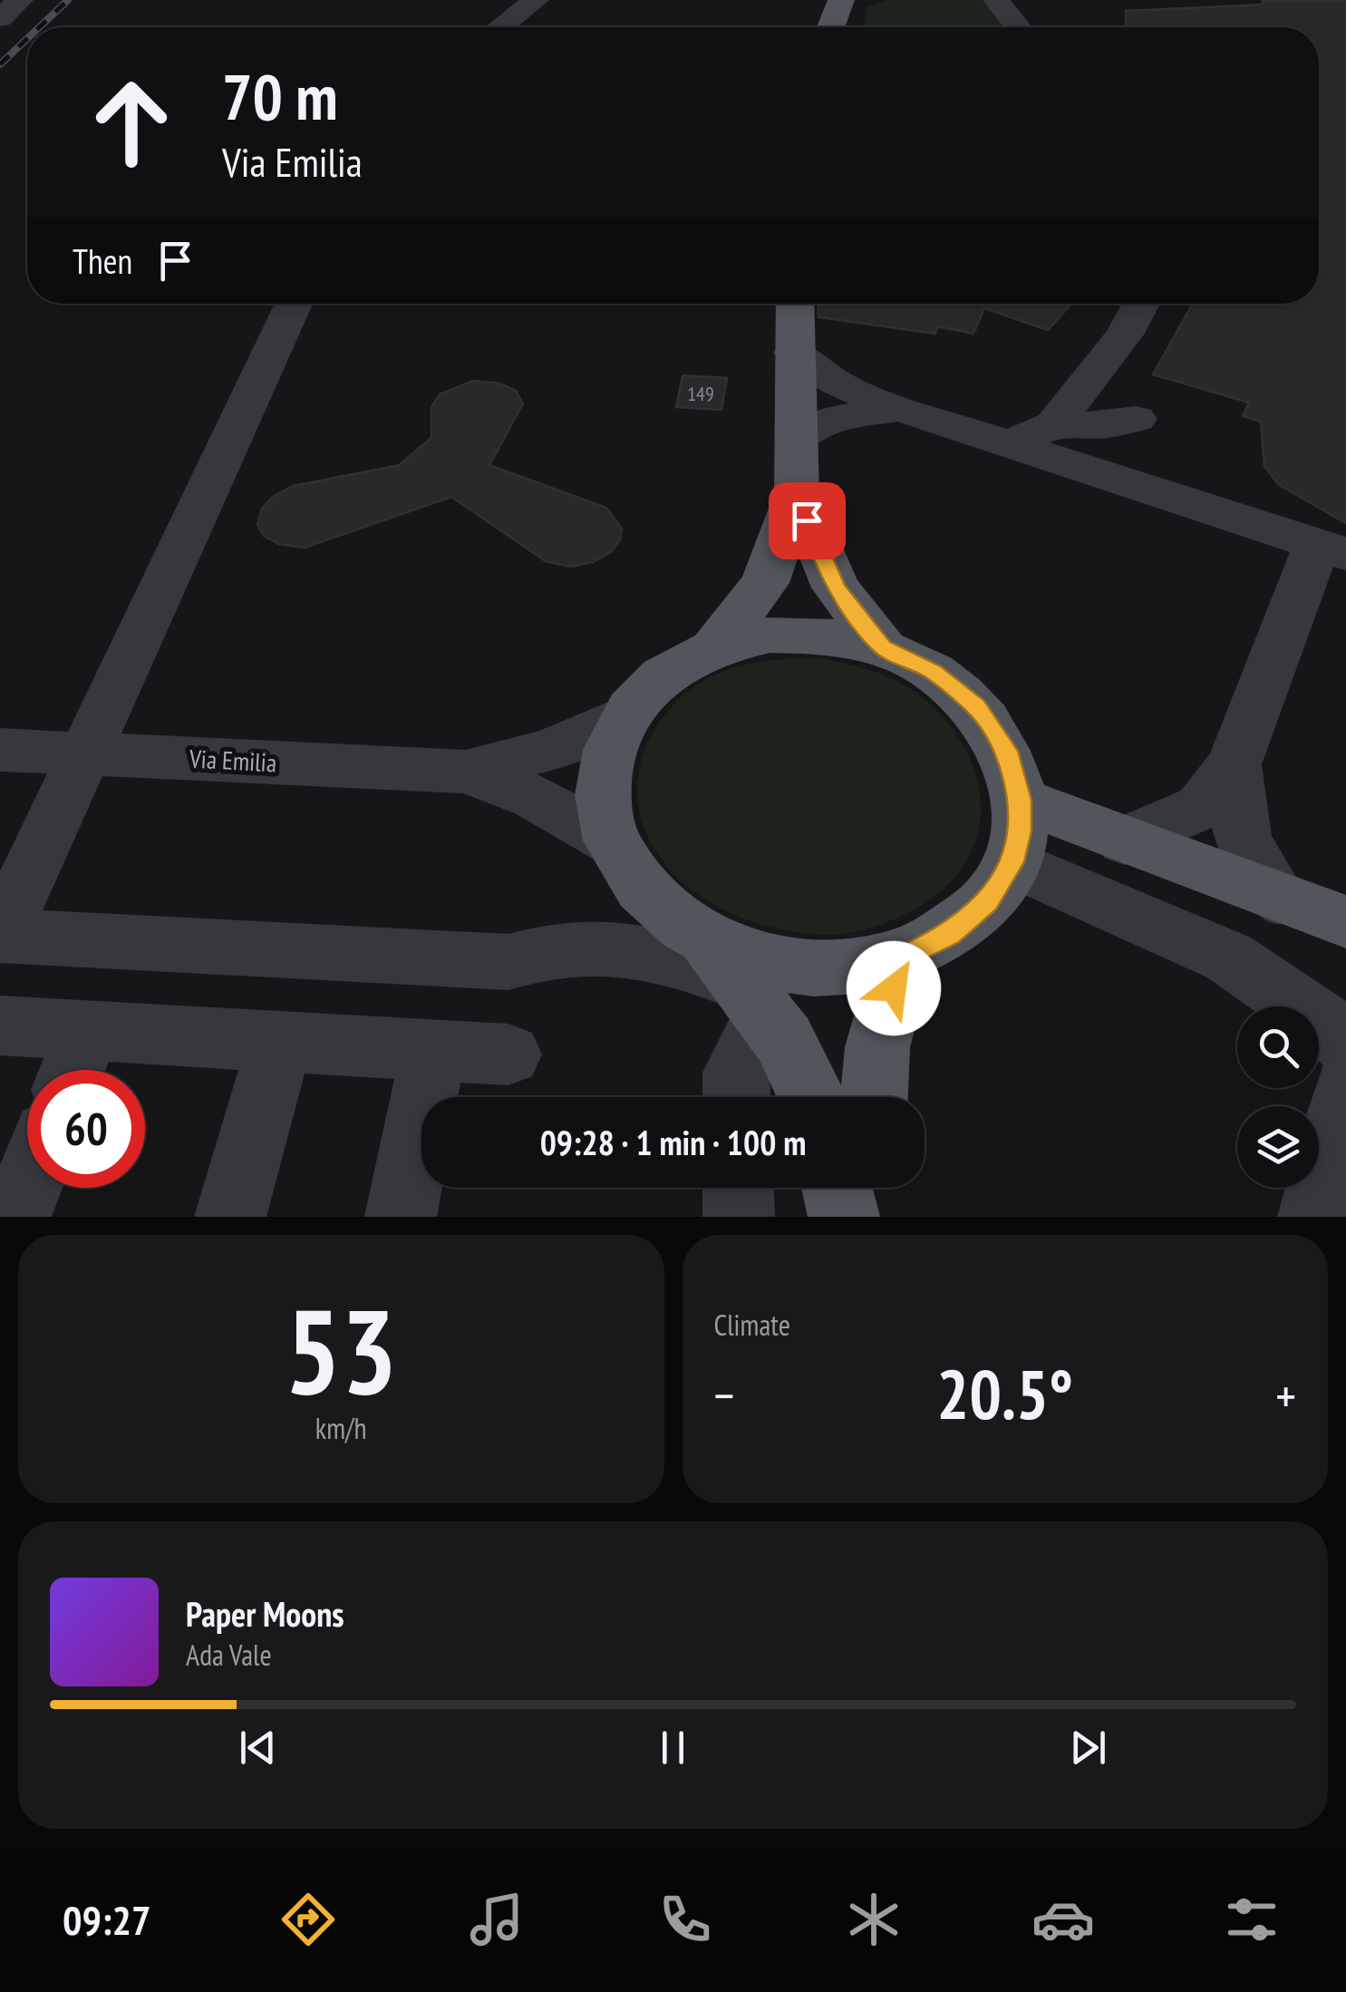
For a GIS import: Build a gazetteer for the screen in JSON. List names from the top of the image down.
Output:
{
  "streets": {
    "street": ["Via Emilia"]
  },
  "house_numbers": ["149"],
  "page": {
    "turn": ["70 m", "Via Emilia"],
    "then": "Then",
    "limit": "60",
    "trip": "09:28 · 1 min · 100 m",
    "tile": [
      ["53", "km/h"],
      "Climate"
    ],
    "heat": ["−", "20.5°", "+"],
    "song": ["Paper Moons", "Ada Vale"],
    "tabs": "09:27"
  }
}
